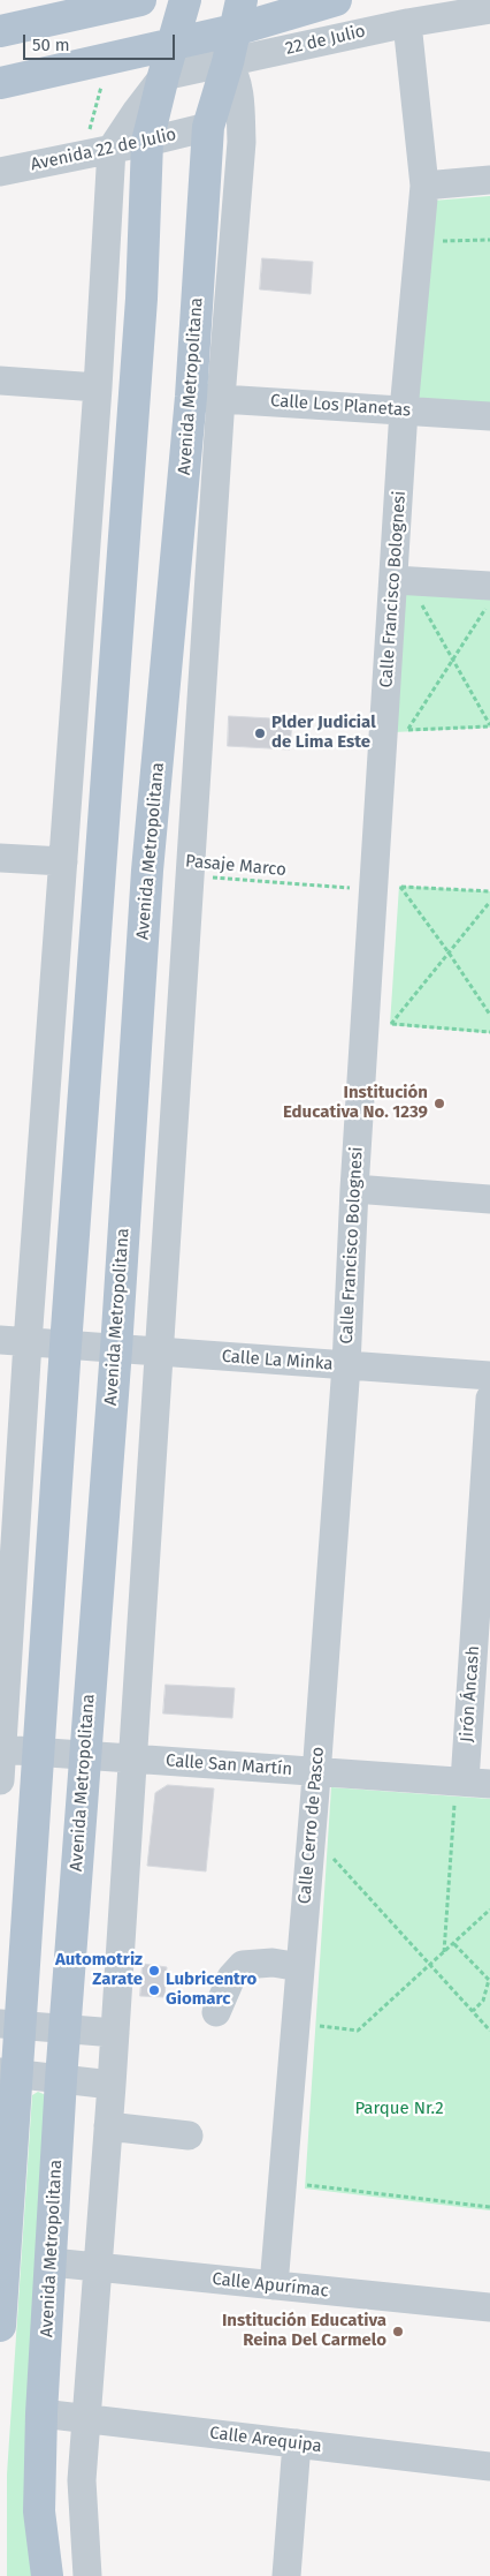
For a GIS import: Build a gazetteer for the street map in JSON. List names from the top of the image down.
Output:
{
  "streets": {
    "main road": ["Avenida Metropolitana"],
    "street": [
      "22 de Julio",
      "Avenida 22 de Julio",
      "Calle Los Planetas",
      "Calle Francisco Bolognesi",
      "Calle La Minka",
      "Jirón Áncash",
      "Calle San Martín",
      "Calle Cerro de Pasco",
      "Calle Apurímac",
      "Calle Arequipa"
    ],
    "path": ["Pasaje Marco"]
  },
  "crossings": [
    ["22 de Julio", "Avenida Metropolitana"],
    ["22 de Julio", "Calle Francisco Bolognesi"],
    ["Avenida 22 de Julio", "Avenida Metropolitana"],
    ["Avenida Metropolitana", "Calle Los Planetas"],
    ["Avenida Metropolitana", "Pasaje Marco"],
    ["Avenida Metropolitana", "Calle La Minka"],
    ["Avenida Metropolitana", "Calle San Martín"],
    ["Avenida Metropolitana", "Calle Apurímac"],
    ["Avenida Metropolitana", "Calle Arequipa"],
    ["Calle Los Planetas", "Calle Francisco Bolognesi"],
    ["Calle Francisco Bolognesi", "Pasaje Marco"],
    ["Calle Francisco Bolognesi", "Calle La Minka"],
    ["Calle Francisco Bolognesi", "Calle Cerro de Pasco"],
    ["Calle La Minka", "Calle Cerro de Pasco"],
    ["Jirón Áncash", "Calle San Martín"],
    ["Calle San Martín", "Calle Cerro de Pasco"],
    ["Calle Cerro de Pasco", "Calle Apurímac"]
  ],
  "parks": ["Parque Nr.2"],
  "places": [
    "Plder Judicial de Lima Este",
    "Institución Educativa No. 1239",
    "Automotriz Zarate",
    "Lubricentro Giomarc",
    "Institución Educativa Reina Del Carmelo"
  ],
  "scale_bar": "50 m"
}
